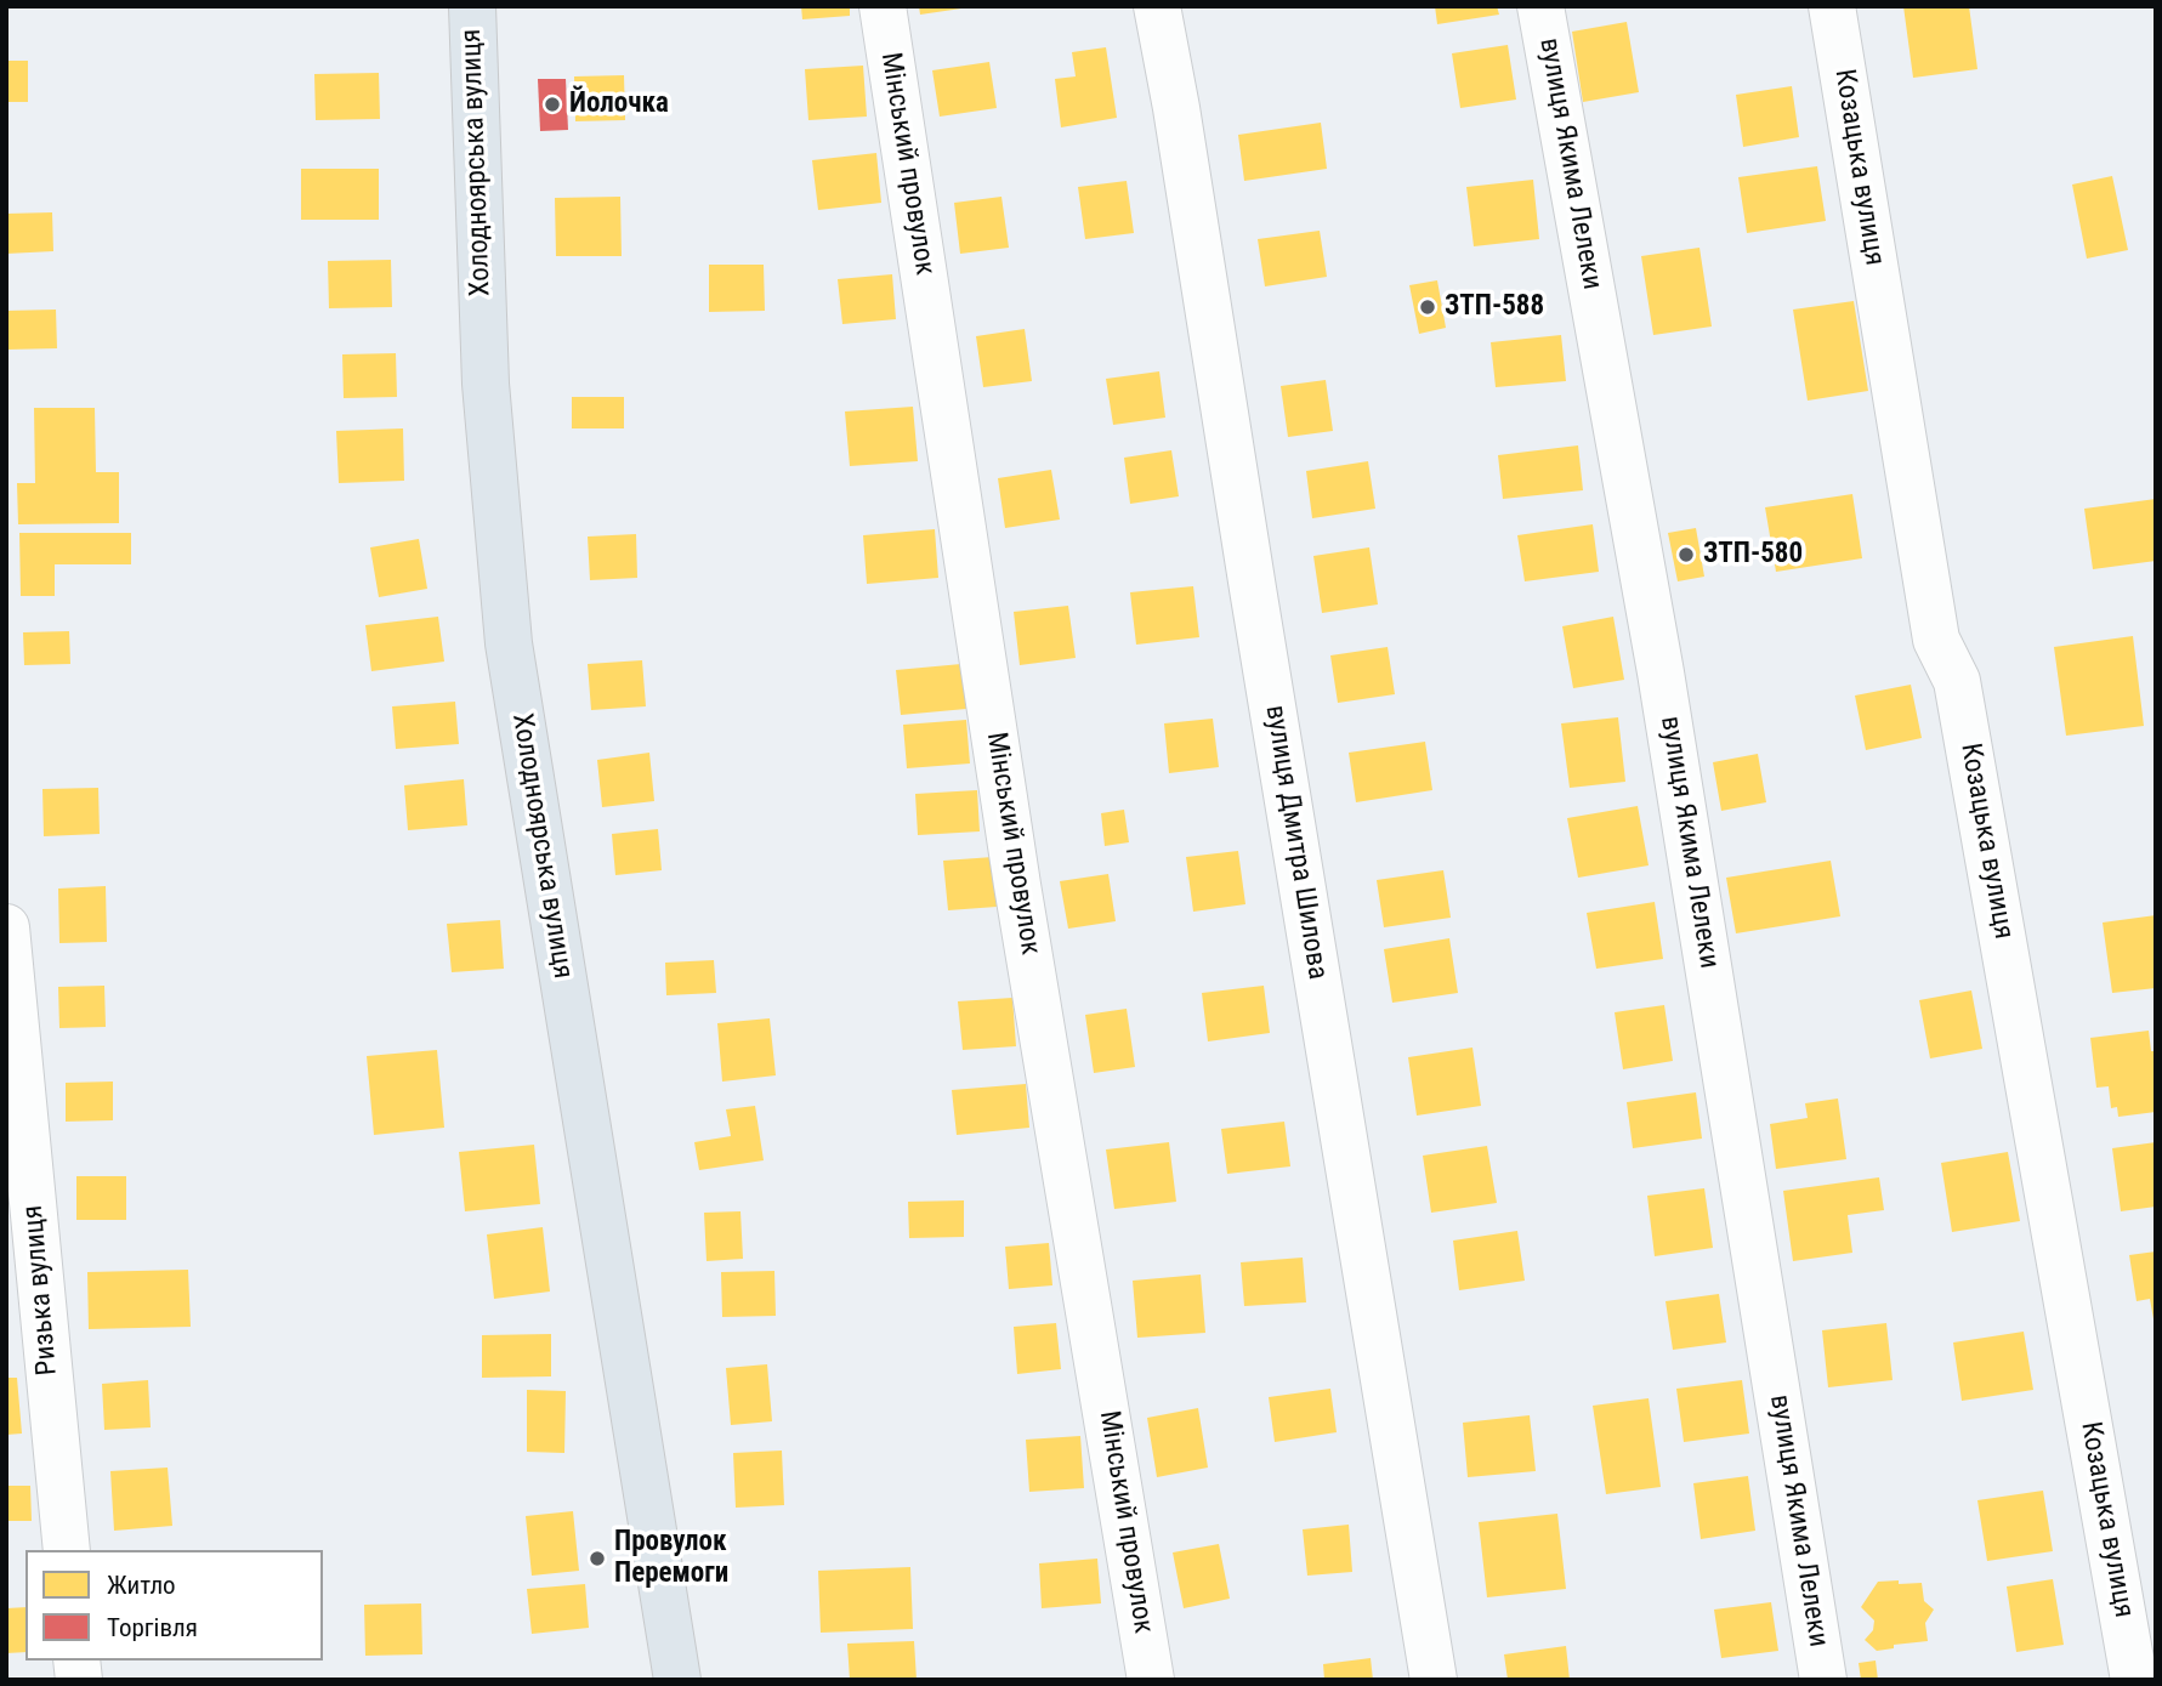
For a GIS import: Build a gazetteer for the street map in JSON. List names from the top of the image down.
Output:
{
  "streets": {
    "main road": ["Холодноярська вулиця"],
    "street": [
      "Мінський провулок",
      "вулиця Якима Лелеки",
      "Козацька вулиця",
      "вулиця Дмитра Шилова",
      "Ризька вулиця"
    ]
  },
  "places": [
    "Йолочка",
    "ЗТП-588",
    "ЗТП-580",
    "Провулок Перемоги"
  ],
  "legend": ["Житло", "Торгівля"]
}
